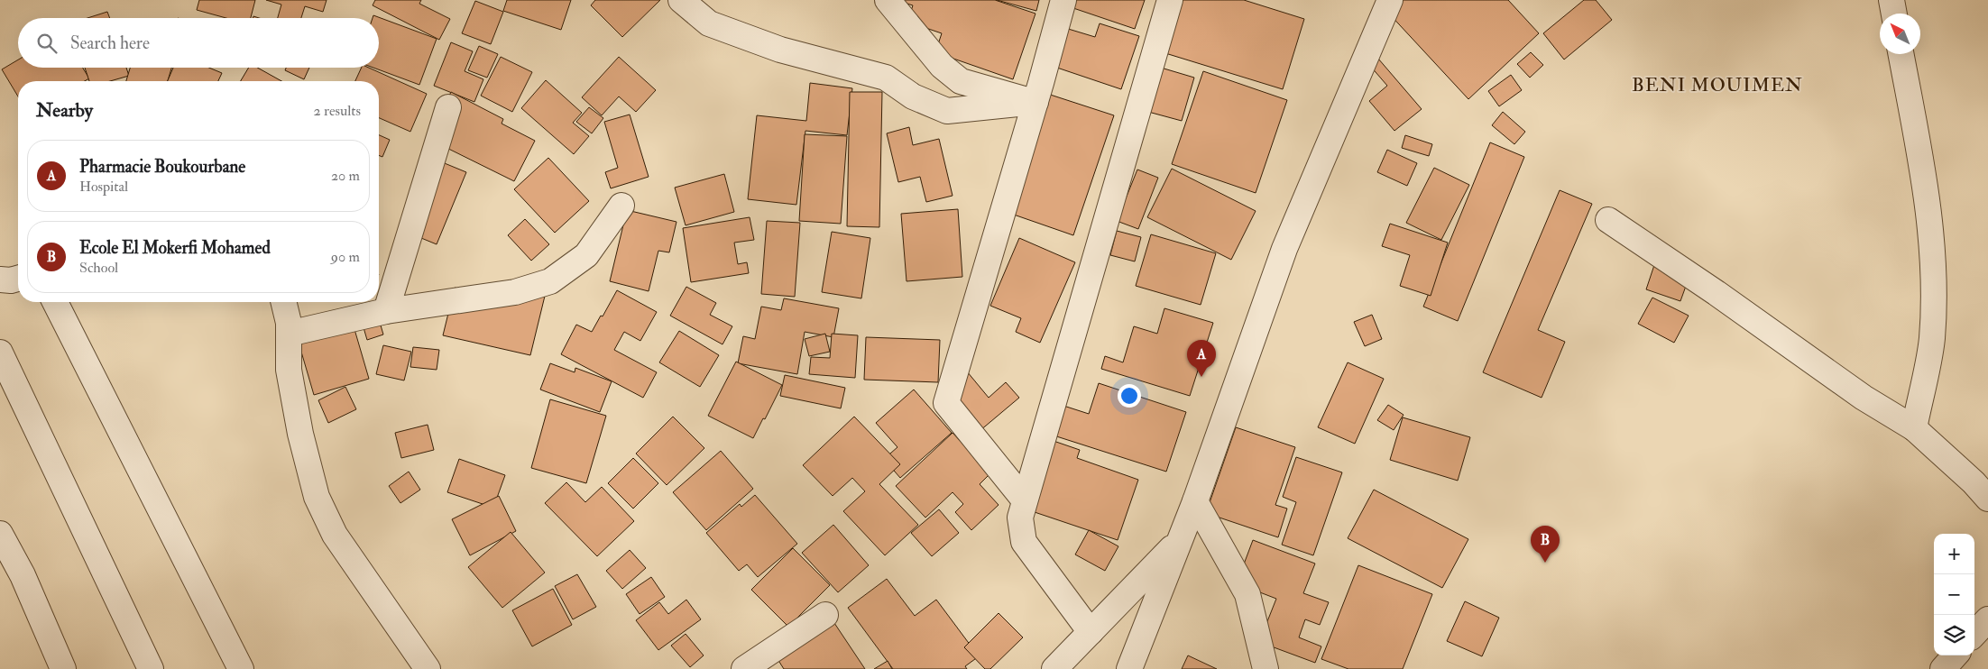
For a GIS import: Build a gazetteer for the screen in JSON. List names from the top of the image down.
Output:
{
  "districts": ["BENI MOUIMEN"],
  "north": "top left",
  "page": {
    "search": "Search here",
    "heading": ["Nearby", "2 results"],
    "list": [
      {
        "mark": "A",
        "name": "Pharmacie Boukourbane",
        "note": "Hospital",
        "value": "20 m"
      },
      {
        "mark": "B",
        "name": "Ecole El Mokerfi Mohamed",
        "note": "School",
        "value": "90 m"
      }
    ],
    "pins": ["A", "B"],
    "map_buttons": ["+", "−"]
  }
}
